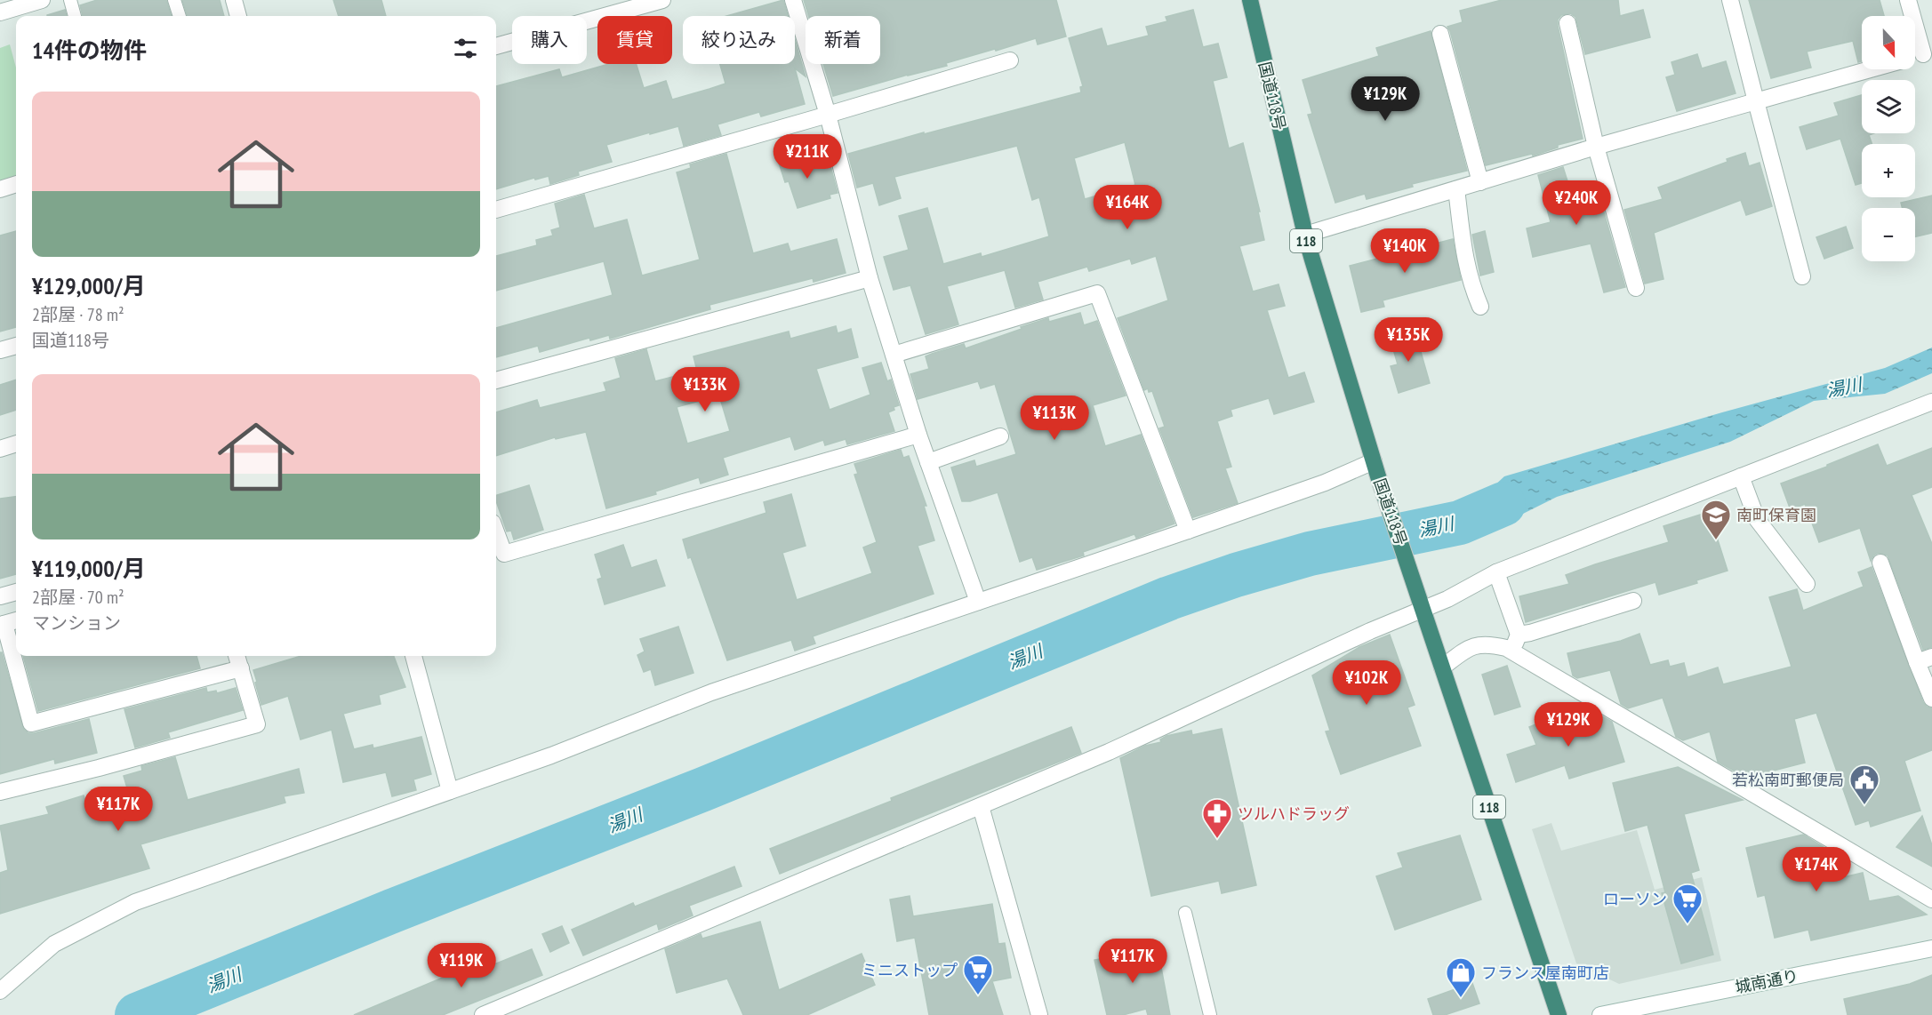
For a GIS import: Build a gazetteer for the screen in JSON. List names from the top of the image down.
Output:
{
  "streets": {
    "highway": ["国道118号", "118"],
    "street": ["城南通り"]
  },
  "water": ["湯川"],
  "places": {
    "school or university": ["南町保育園"],
    "public building": ["若松南町郵便局"],
    "pharmacy": ["ツルハドラッグ"],
    "supermarket": ["ローソン", "ミニストップ"],
    "shop": ["フランス屋南町店"]
  },
  "north": "bottom",
  "page": {
    "map_buttons": ["+", "−"],
    "chip": [
      "購入",
      "賃貸",
      "絞り込み",
      "新着"
    ],
    "heading": "14件の物件",
    "price": [
      "¥129K",
      "¥211K",
      "¥240K",
      "¥164K",
      "¥140K",
      "¥135K",
      "¥133K",
      "¥113K",
      "¥102K",
      "¥129K",
      "¥117K",
      "¥174K",
      "¥117K",
      "¥119K"
    ],
    "list": [
      {
        "name": "¥129,000/月",
        "note": "2部屋 · 78 m² · 国道118号"
      },
      {
        "name": "¥119,000/月",
        "note": "2部屋 · 70 m² · マンション"
      }
    ]
  }
}
